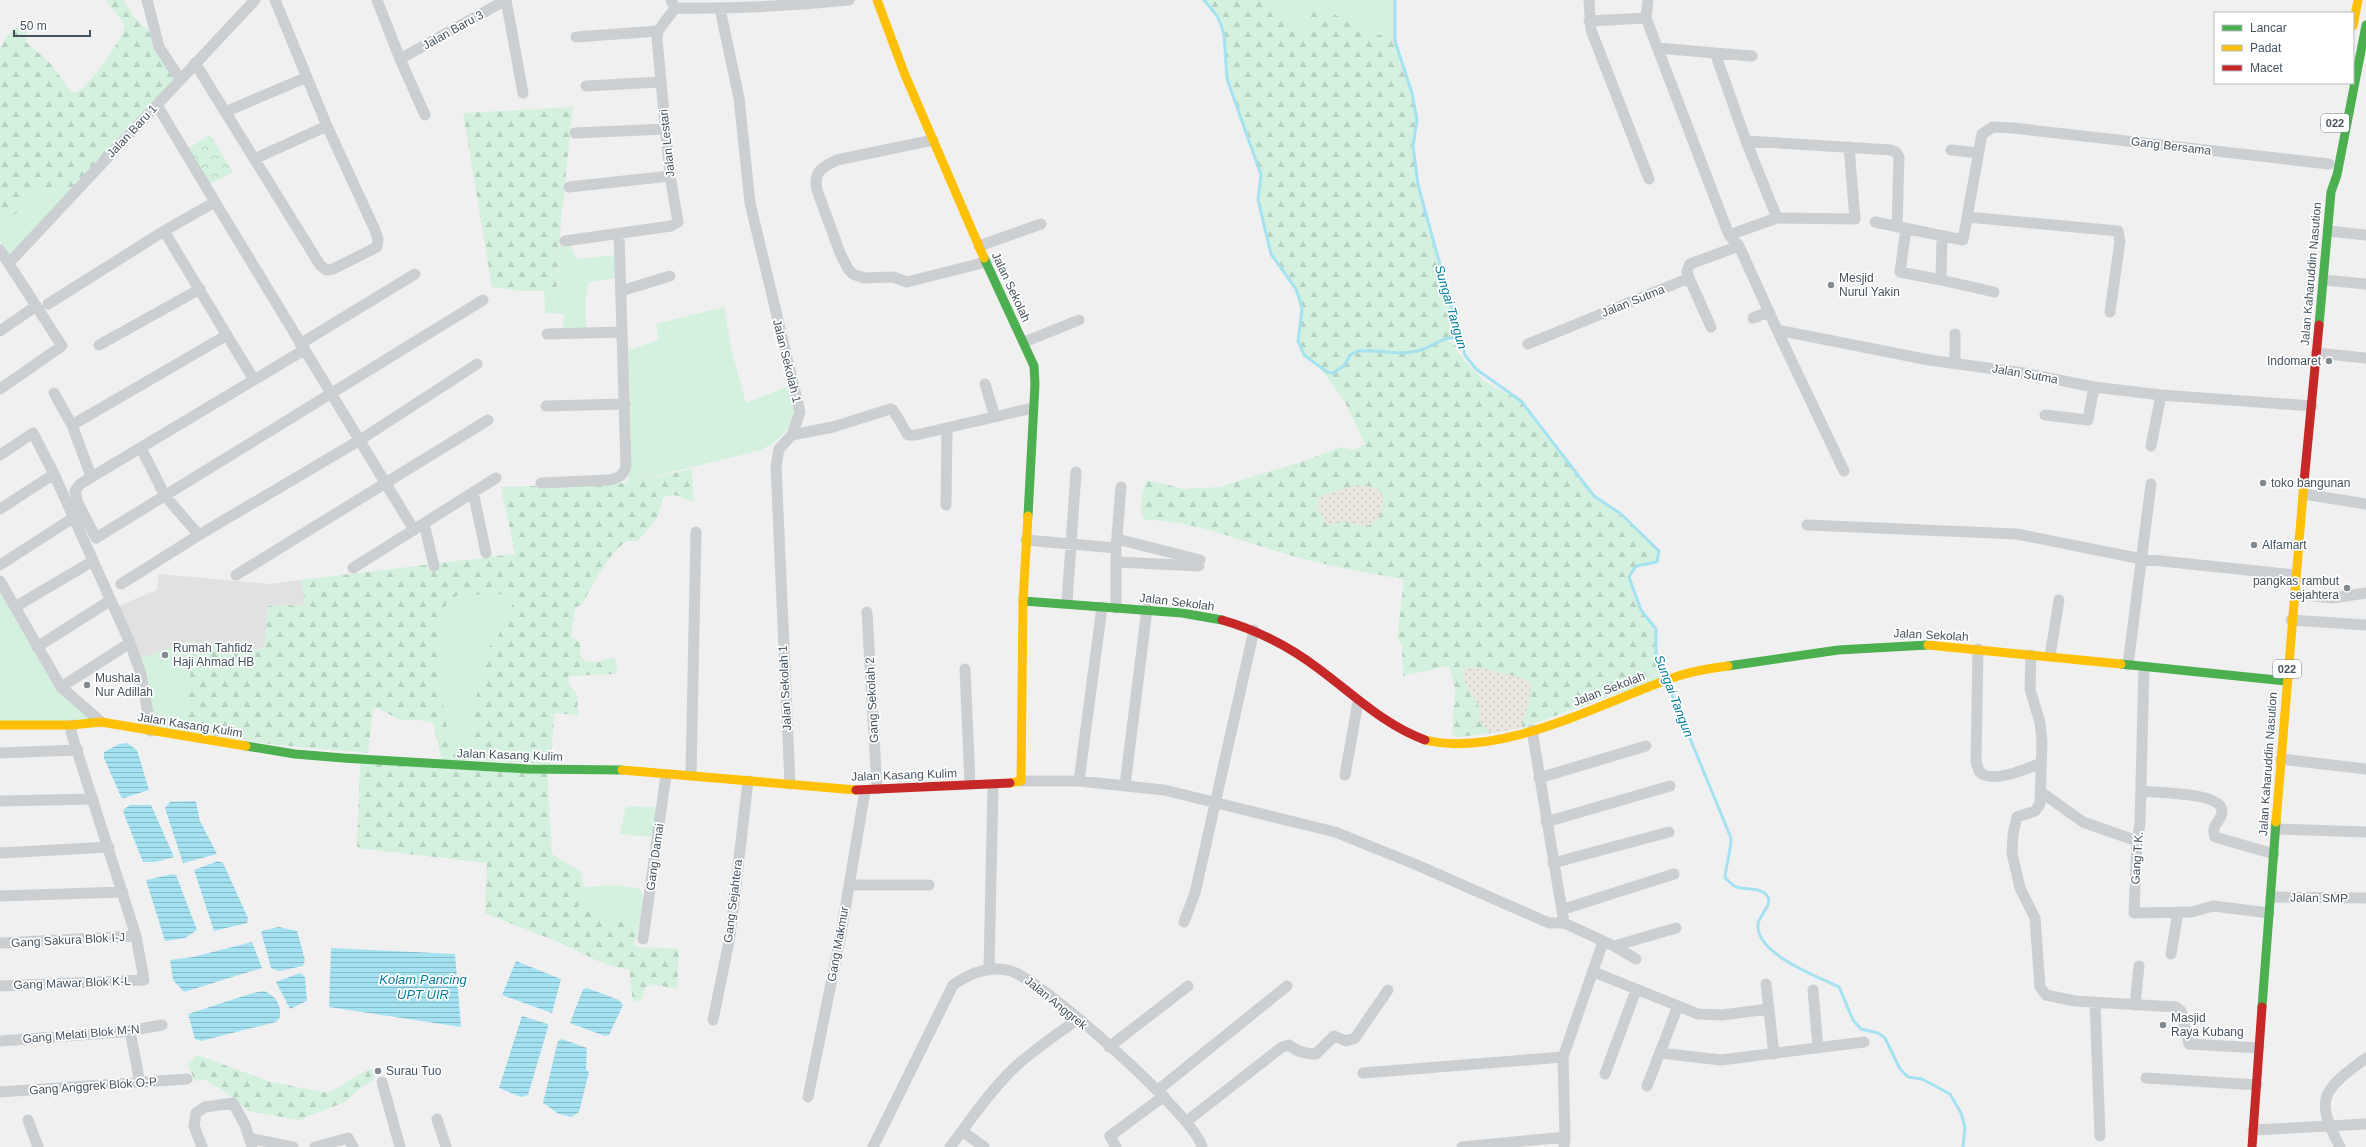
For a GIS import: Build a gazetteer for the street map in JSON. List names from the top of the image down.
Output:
{
  "streets": {
    "main road": [
      "022",
      "Jalan Kaharuddin Nasution",
      "Jalan Sekolah",
      "Jalan Kasang Kulim"
    ],
    "street": [
      "Jalan Baru 3",
      "Jalan Baru 1",
      "Jalan Lestari",
      "Gang Bersama",
      "Jalan Sutma",
      "Jalan Sekolah 1",
      "Gang Sekolah 2",
      "Gang Damai",
      "Gang T.K.",
      "Jalan SMP",
      "Gang Sejahtera",
      "Gang Sakura Blok I-J",
      "Gang Makmur",
      "Gang Mawar Blok K-L",
      "Jalan Anggrek",
      "Gang Melati Blok M-N",
      "Gang Anggrek Blok O-P"
    ]
  },
  "crossings": [
    ["Gang Bersama", "Jalan Kaharuddin Nasution"],
    ["Jalan Kaharuddin Nasution", "Jalan Sekolah"],
    ["Jalan Kaharuddin Nasution", "Jalan Sutma"],
    ["Jalan Kaharuddin Nasution", "Gang T.K."],
    ["Jalan Kaharuddin Nasution", "Jalan SMP"],
    ["Jalan Sekolah", "Jalan Kasang Kulim"],
    ["Jalan Sekolah", "Gang T.K."],
    ["Jalan Sekolah 1", "Jalan Kasang Kulim"],
    ["Gang Sekolah 2", "Jalan Kasang Kulim"],
    ["Jalan Kasang Kulim", "Gang Damai"],
    ["Jalan Kasang Kulim", "Gang Sejahtera"],
    ["Jalan Kasang Kulim", "Gang Makmur"],
    ["Gang Sakura Blok I-J", "Gang Mawar Blok K-L"]
  ],
  "water": ["Sungai Tangun", "Kolam Pancing UPT UIR"],
  "places": [
    "Mesjid Nurul Yakin",
    "Indomaret",
    "toko bangunan",
    "Alfamart",
    "pangkas rambut sejahtera",
    "Rumah Tahfidz Haji Ahmad HB",
    "Mushala Nur Adillah",
    "Masjid Raya Kubang",
    "Surau Tuo"
  ],
  "legend": ["Lancar", "Padat", "Macet"],
  "scale_bar": "50 m"
}
